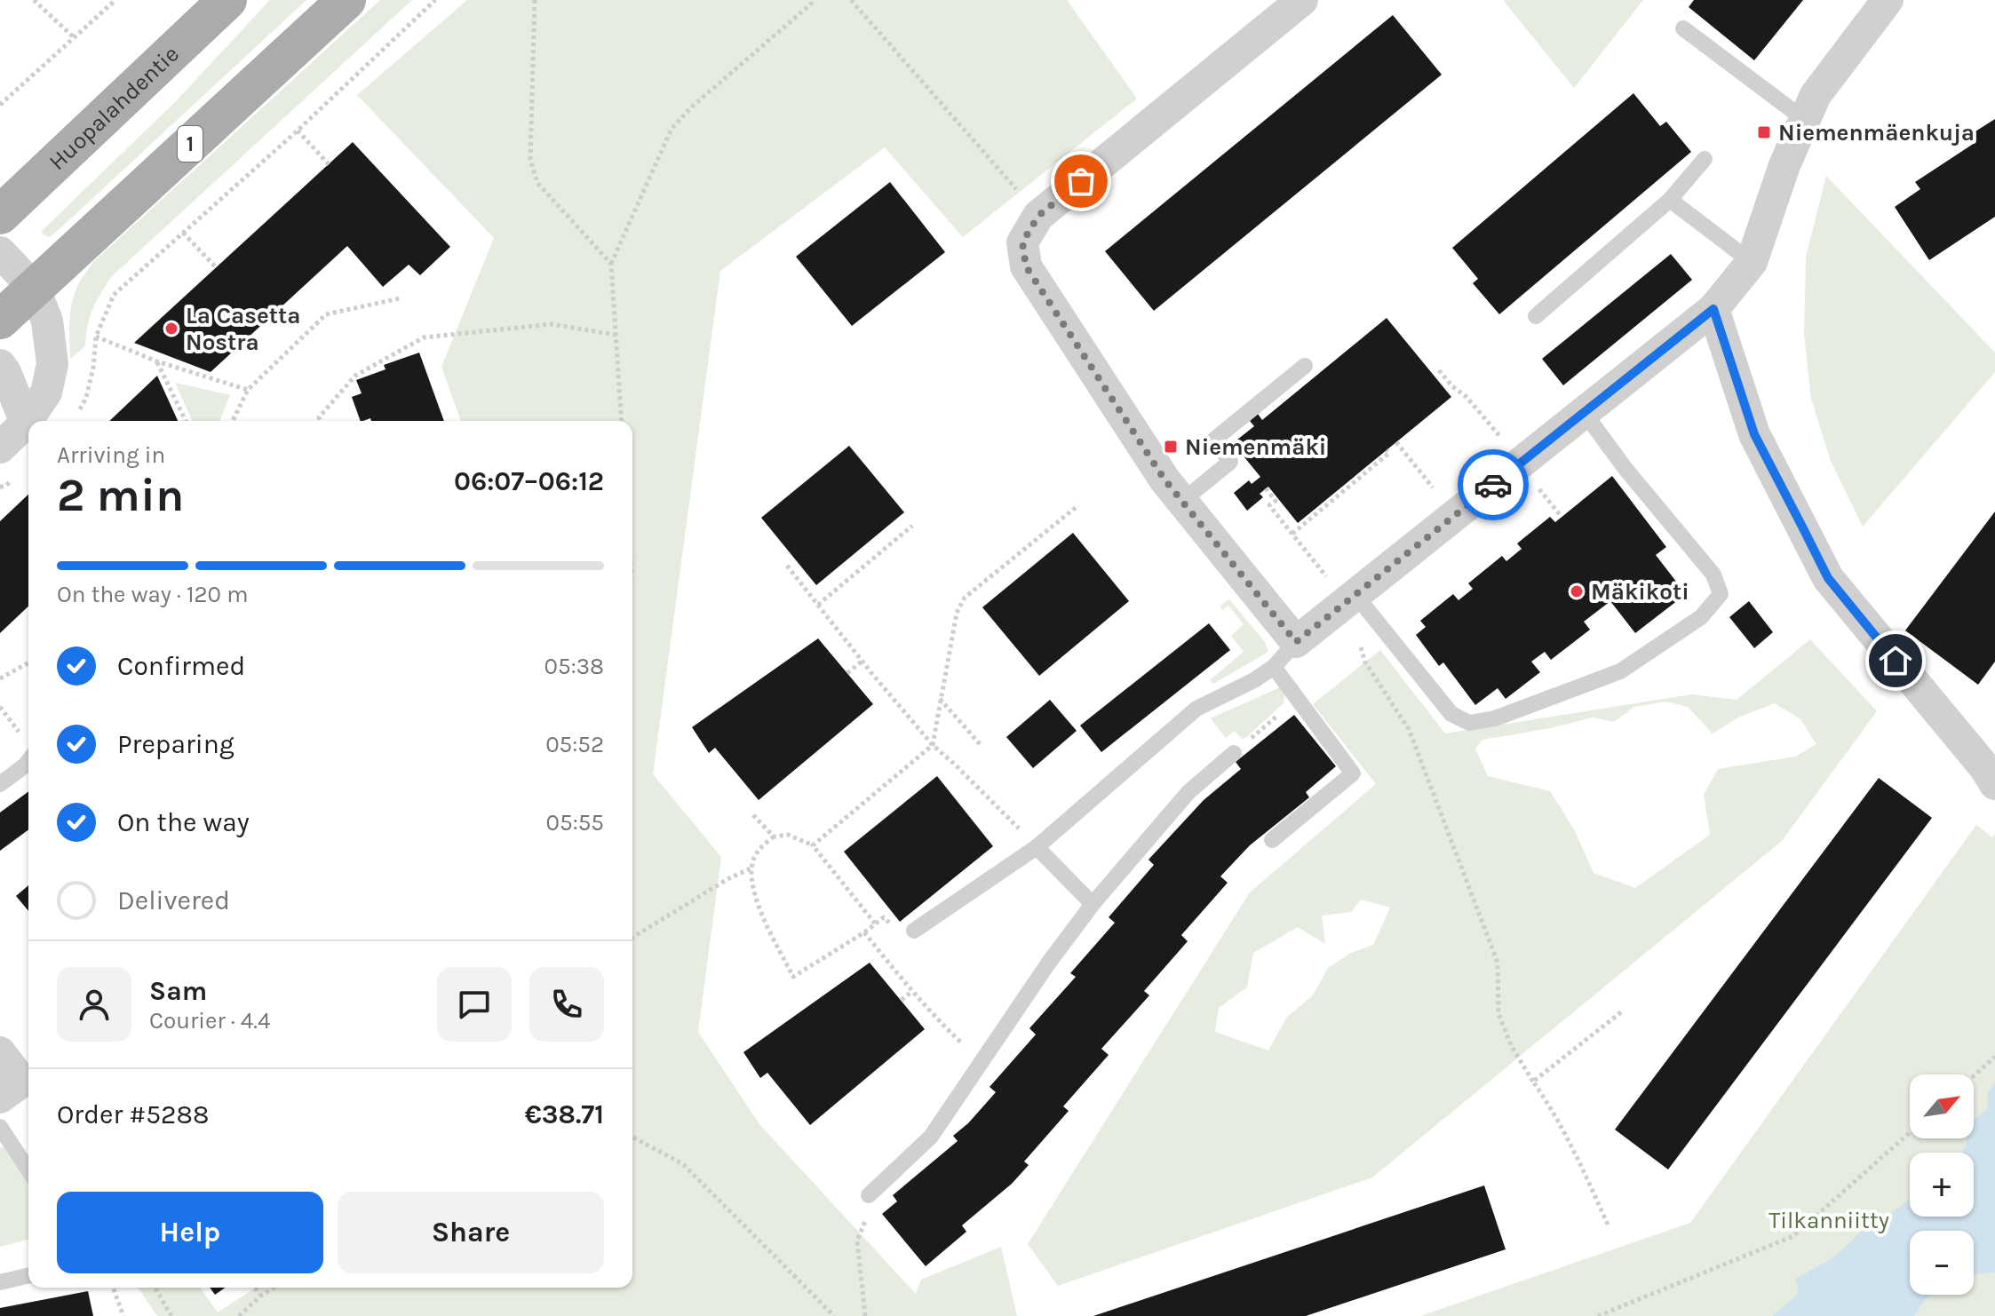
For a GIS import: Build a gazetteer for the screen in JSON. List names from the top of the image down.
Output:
{
  "streets": {
    "main road": ["Huopalahdentie", "1"]
  },
  "parks": ["Tilkanniitty"],
  "places": {
    "transit": ["Niemenmäenkuja", "Niemenmäki"],
    "other": ["La Casetta Nostra", "Mäkikoti"]
  },
  "north": "top right",
  "page": {
    "heading": ["2 min", "Arriving in", "06:07–06:12"],
    "panel": [
      "Sam",
      "Courier · 4.4",
      "Order #5288",
      "€38.71"
    ],
    "bar": "On the way · 120 m",
    "list": [
      ["Confirmed", "05:38"],
      ["Preparing", "05:52"],
      ["On the way", "05:55"],
      "Delivered"
    ],
    "map_buttons": ["+", "−"],
    "buttons": ["Help", "Share"]
  }
}
